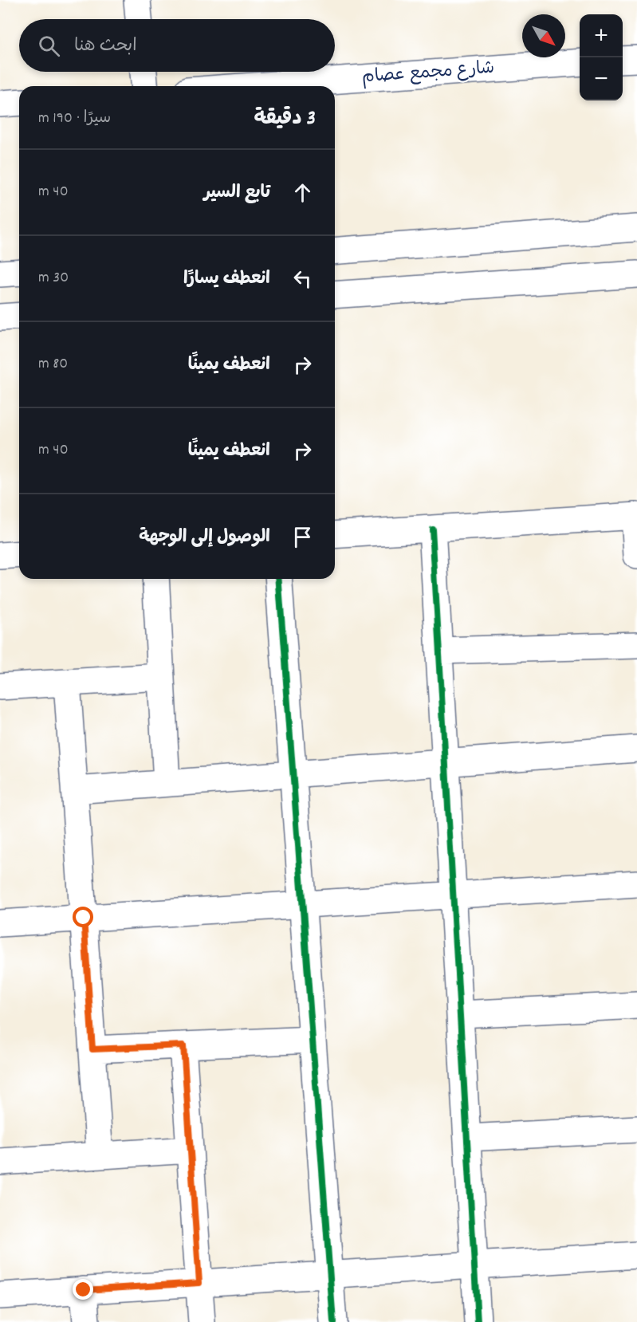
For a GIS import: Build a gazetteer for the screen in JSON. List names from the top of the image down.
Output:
{
  "streets": {
    "street": ["شارع مجمع عصام"]
  },
  "north": "bottom right",
  "page": {
    "map_buttons": ["+", "−"],
    "search": "ابحث هنا",
    "heading": ["3 دقيقة", "سيرًا · 190 m"],
    "list": [
      ["تابع السير", "40 m"],
      ["انعطف يسارًا", "30 m"],
      ["انعطف يمينًا", "80 m"],
      ["انعطف يمينًا", "40 m"],
      "الوصول إلى الوجهة"
    ]
  }
}
